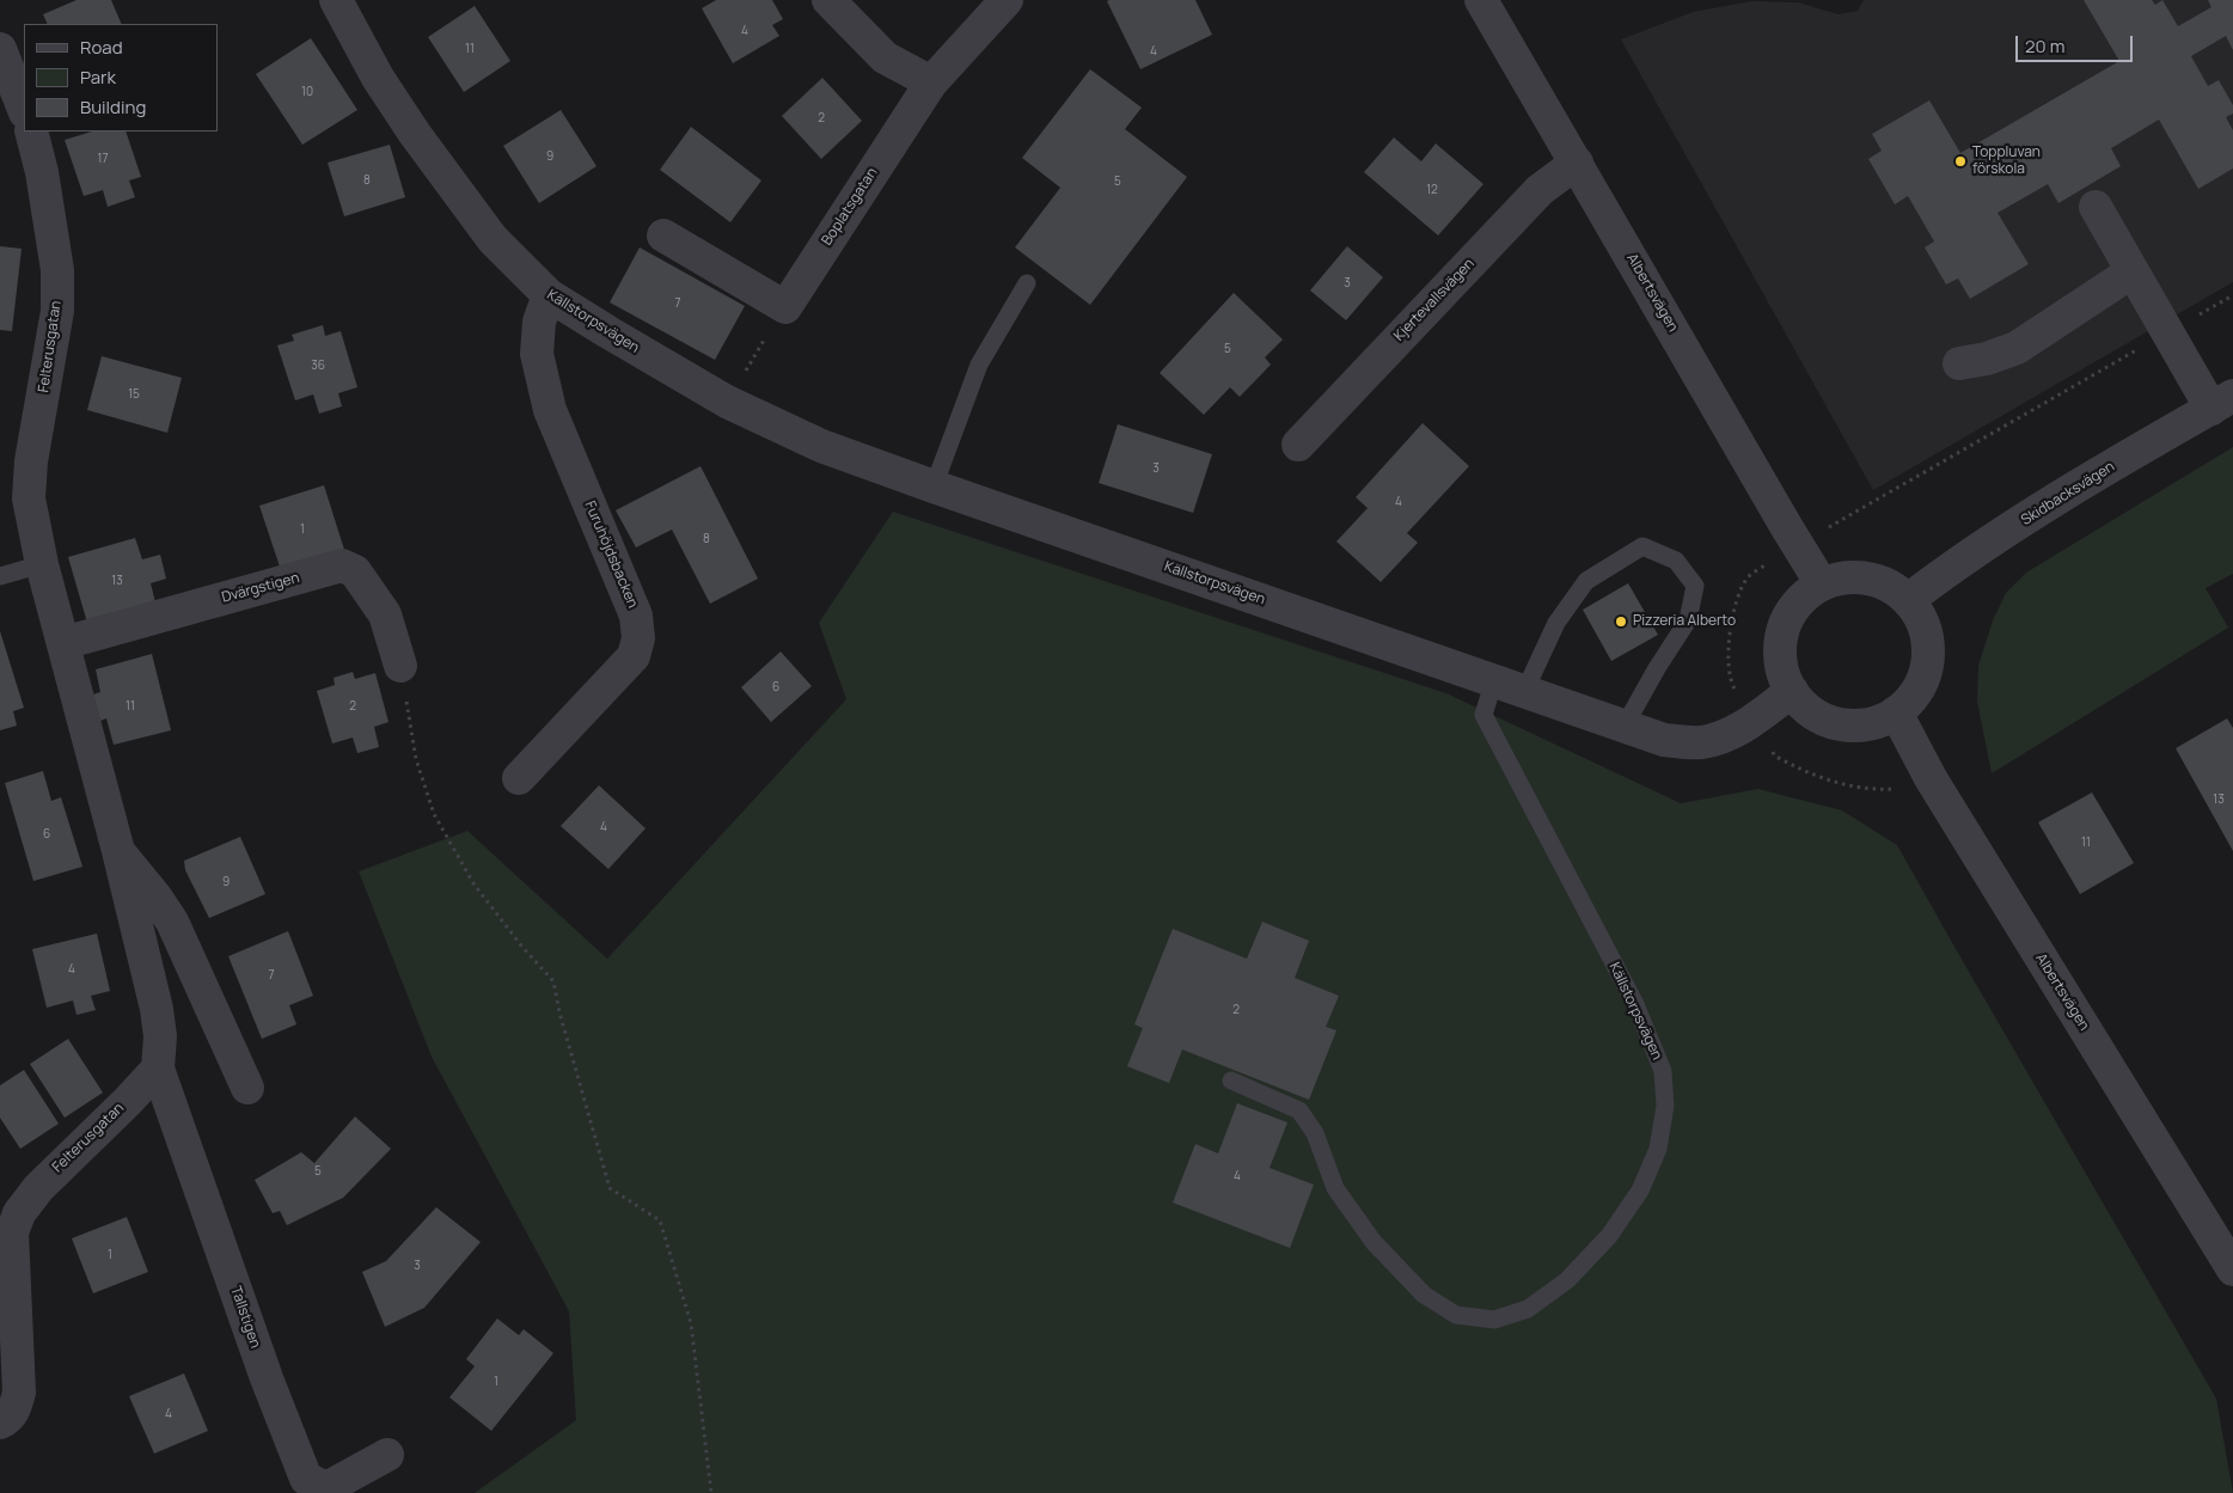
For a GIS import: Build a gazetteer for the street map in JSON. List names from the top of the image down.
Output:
{
  "streets": {
    "street": [
      "Boplatsgatan",
      "Albertsvägen",
      "Kjertevallsvägen",
      "Källstorpsvägen",
      "Felterusgatan",
      "Skidbacksvägen",
      "Furuhöjdsbacken",
      "Dvärgstigen",
      "Tallstigen"
    ]
  },
  "crossings": [
    ["Albertsvägen", "Kjertevallsvägen"],
    ["Albertsvägen", "Källstorpsvägen"],
    ["Albertsvägen", "Skidbacksvägen"],
    ["Källstorpsvägen", "Skidbacksvägen"],
    ["Källstorpsvägen", "Furuhöjdsbacken"],
    ["Felterusgatan", "Dvärgstigen"],
    ["Felterusgatan", "Tallstigen"]
  ],
  "places": ["Toppluvan förskola", "Pizzeria Alberto"],
  "house_numbers": [
    "4",
    "11",
    "4",
    "10",
    "2",
    "9",
    "17",
    "8",
    "5",
    "12",
    "3",
    "7",
    "5",
    "36",
    "15",
    "3",
    "4",
    "1",
    "8",
    "13",
    "6",
    "11",
    "2",
    "13",
    "4",
    "6",
    "11",
    "9",
    "4",
    "7",
    "2",
    "5",
    "4",
    "1",
    "3",
    "1",
    "4"
  ],
  "legend": ["Road", "Park", "Building"],
  "scale_bar": "20 m"
}
